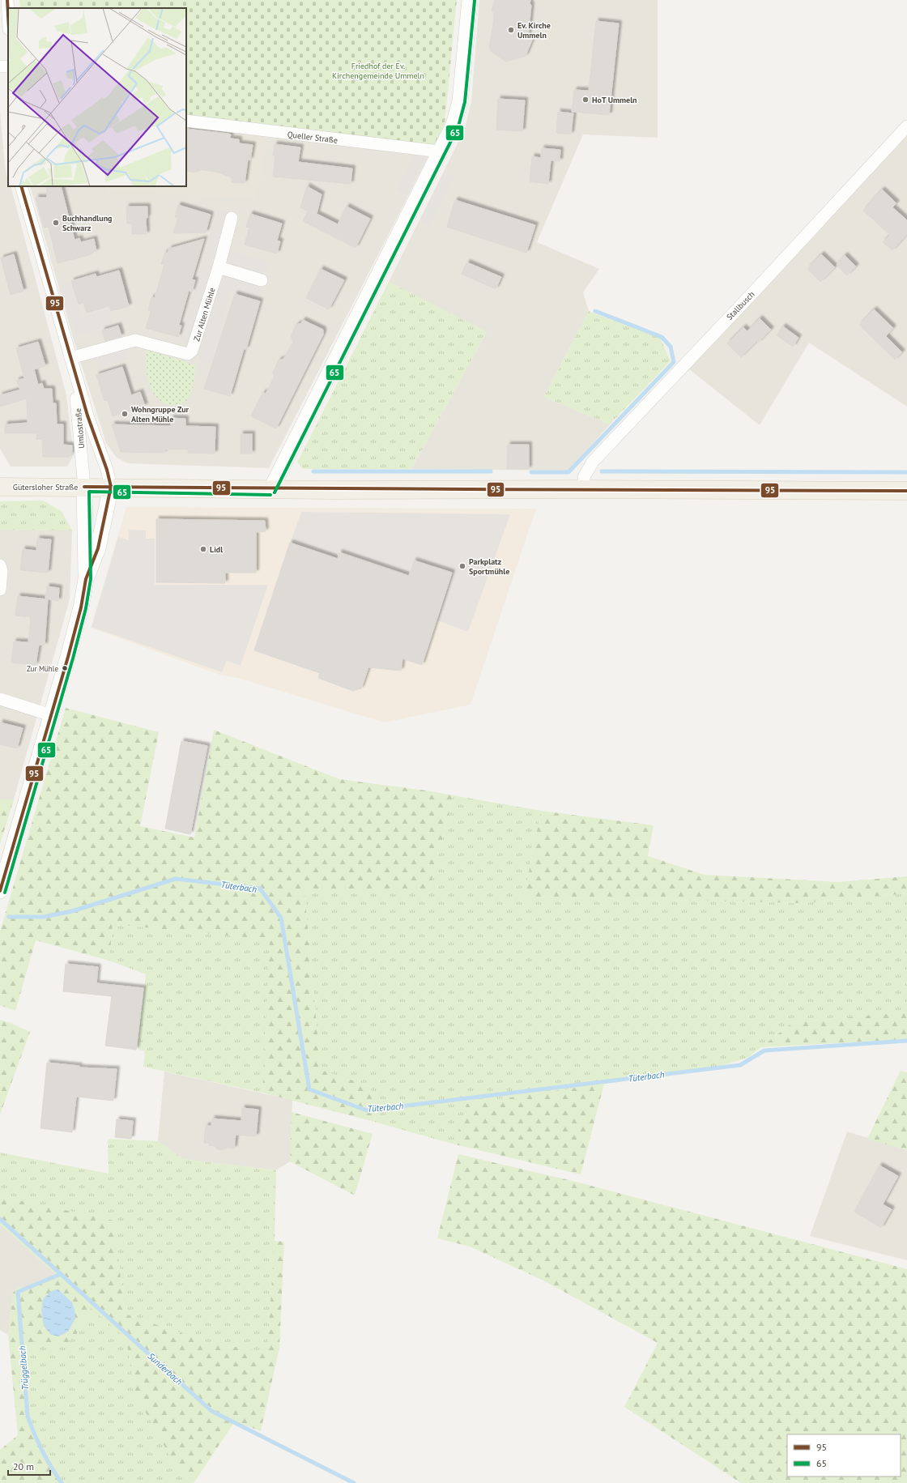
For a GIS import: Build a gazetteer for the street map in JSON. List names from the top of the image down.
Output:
{
  "streets": {
    "main road": ["Gütersloher Straße"],
    "street": [
      "Queller Straße",
      "Stallbusch",
      "Zur Alten Mühle",
      "Umlostraße"
    ]
  },
  "crossings": [
    ["Stallbusch", "Gütersloher Straße"],
    ["Zur Alten Mühle", "Umlostraße"],
    ["Umlostraße", "Gütersloher Straße"]
  ],
  "water": ["Tüterbach", "Trüggelbach", "Sunderbach"],
  "parks": ["Friedhof der Ev. Kirchengemeinde Ummeln"],
  "places": [
    "Ev. Kirche Ummeln",
    "HoT Ummeln",
    "Buchhandlung Schwarz",
    "Wohngruppe Zur Alten Mühle",
    "Lidl",
    "Parkplatz Sportmühle",
    "Zur Mühle"
  ],
  "lines": ["transit line 95", "transit line 65"],
  "legend": ["95", "65"],
  "scale_bar": "20 m"
}
